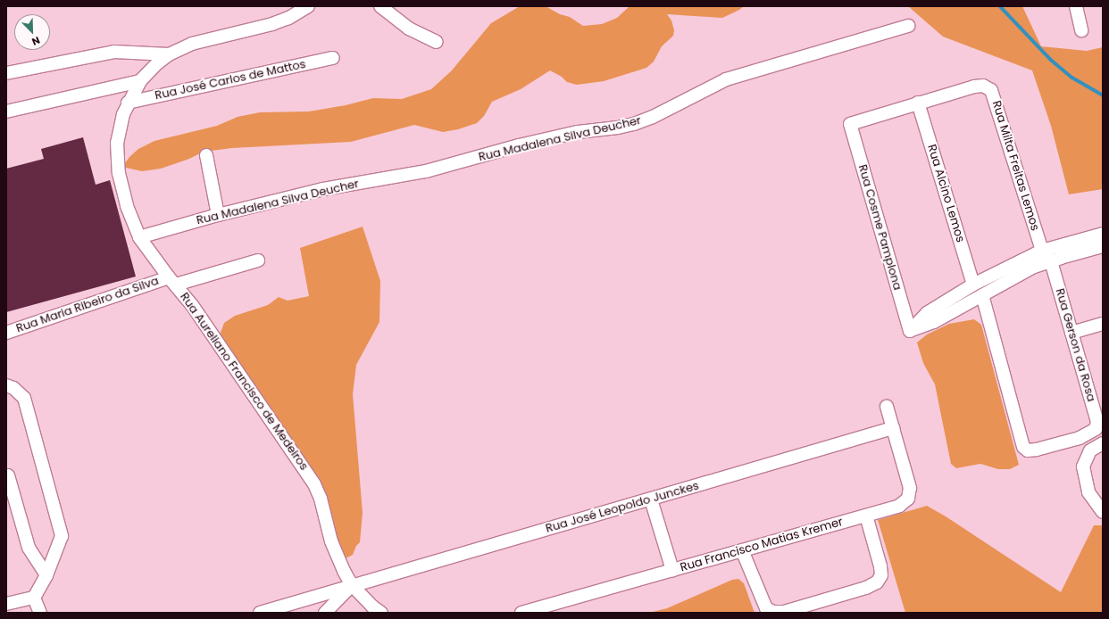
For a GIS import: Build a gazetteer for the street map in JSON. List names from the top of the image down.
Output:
{
  "streets": {
    "street": [
      "Rua José Carlos de Mattos",
      "Rua Madalena Silva Deucher",
      "Rua Milta Freitas Lemos",
      "Rua Alcino Lemos",
      "Rua Cosme Pamplona",
      "Rua Maria Ribeiro da Silva",
      "Rua Gerson da Rosa",
      "Rua Aureliano Francisco de Medeiros",
      "Rua José Leopoldo Junckes",
      "Rua Francisco Matias Kremer"
    ]
  },
  "crossings": [
    ["Rua José Carlos de Mattos", "Rua Aureliano Francisco de Medeiros"],
    ["Rua Madalena Silva Deucher", "Rua Aureliano Francisco de Medeiros"],
    ["Rua Milta Freitas Lemos", "Rua Alcino Lemos"],
    ["Rua Milta Freitas Lemos", "Rua Cosme Pamplona"],
    ["Rua Alcino Lemos", "Rua Cosme Pamplona"],
    ["Rua Maria Ribeiro da Silva", "Rua Aureliano Francisco de Medeiros"],
    ["Rua Aureliano Francisco de Medeiros", "Rua José Leopoldo Junckes"],
    ["Rua José Leopoldo Junckes", "Rua Francisco Matias Kremer"]
  ],
  "north": "bottom right"
}
